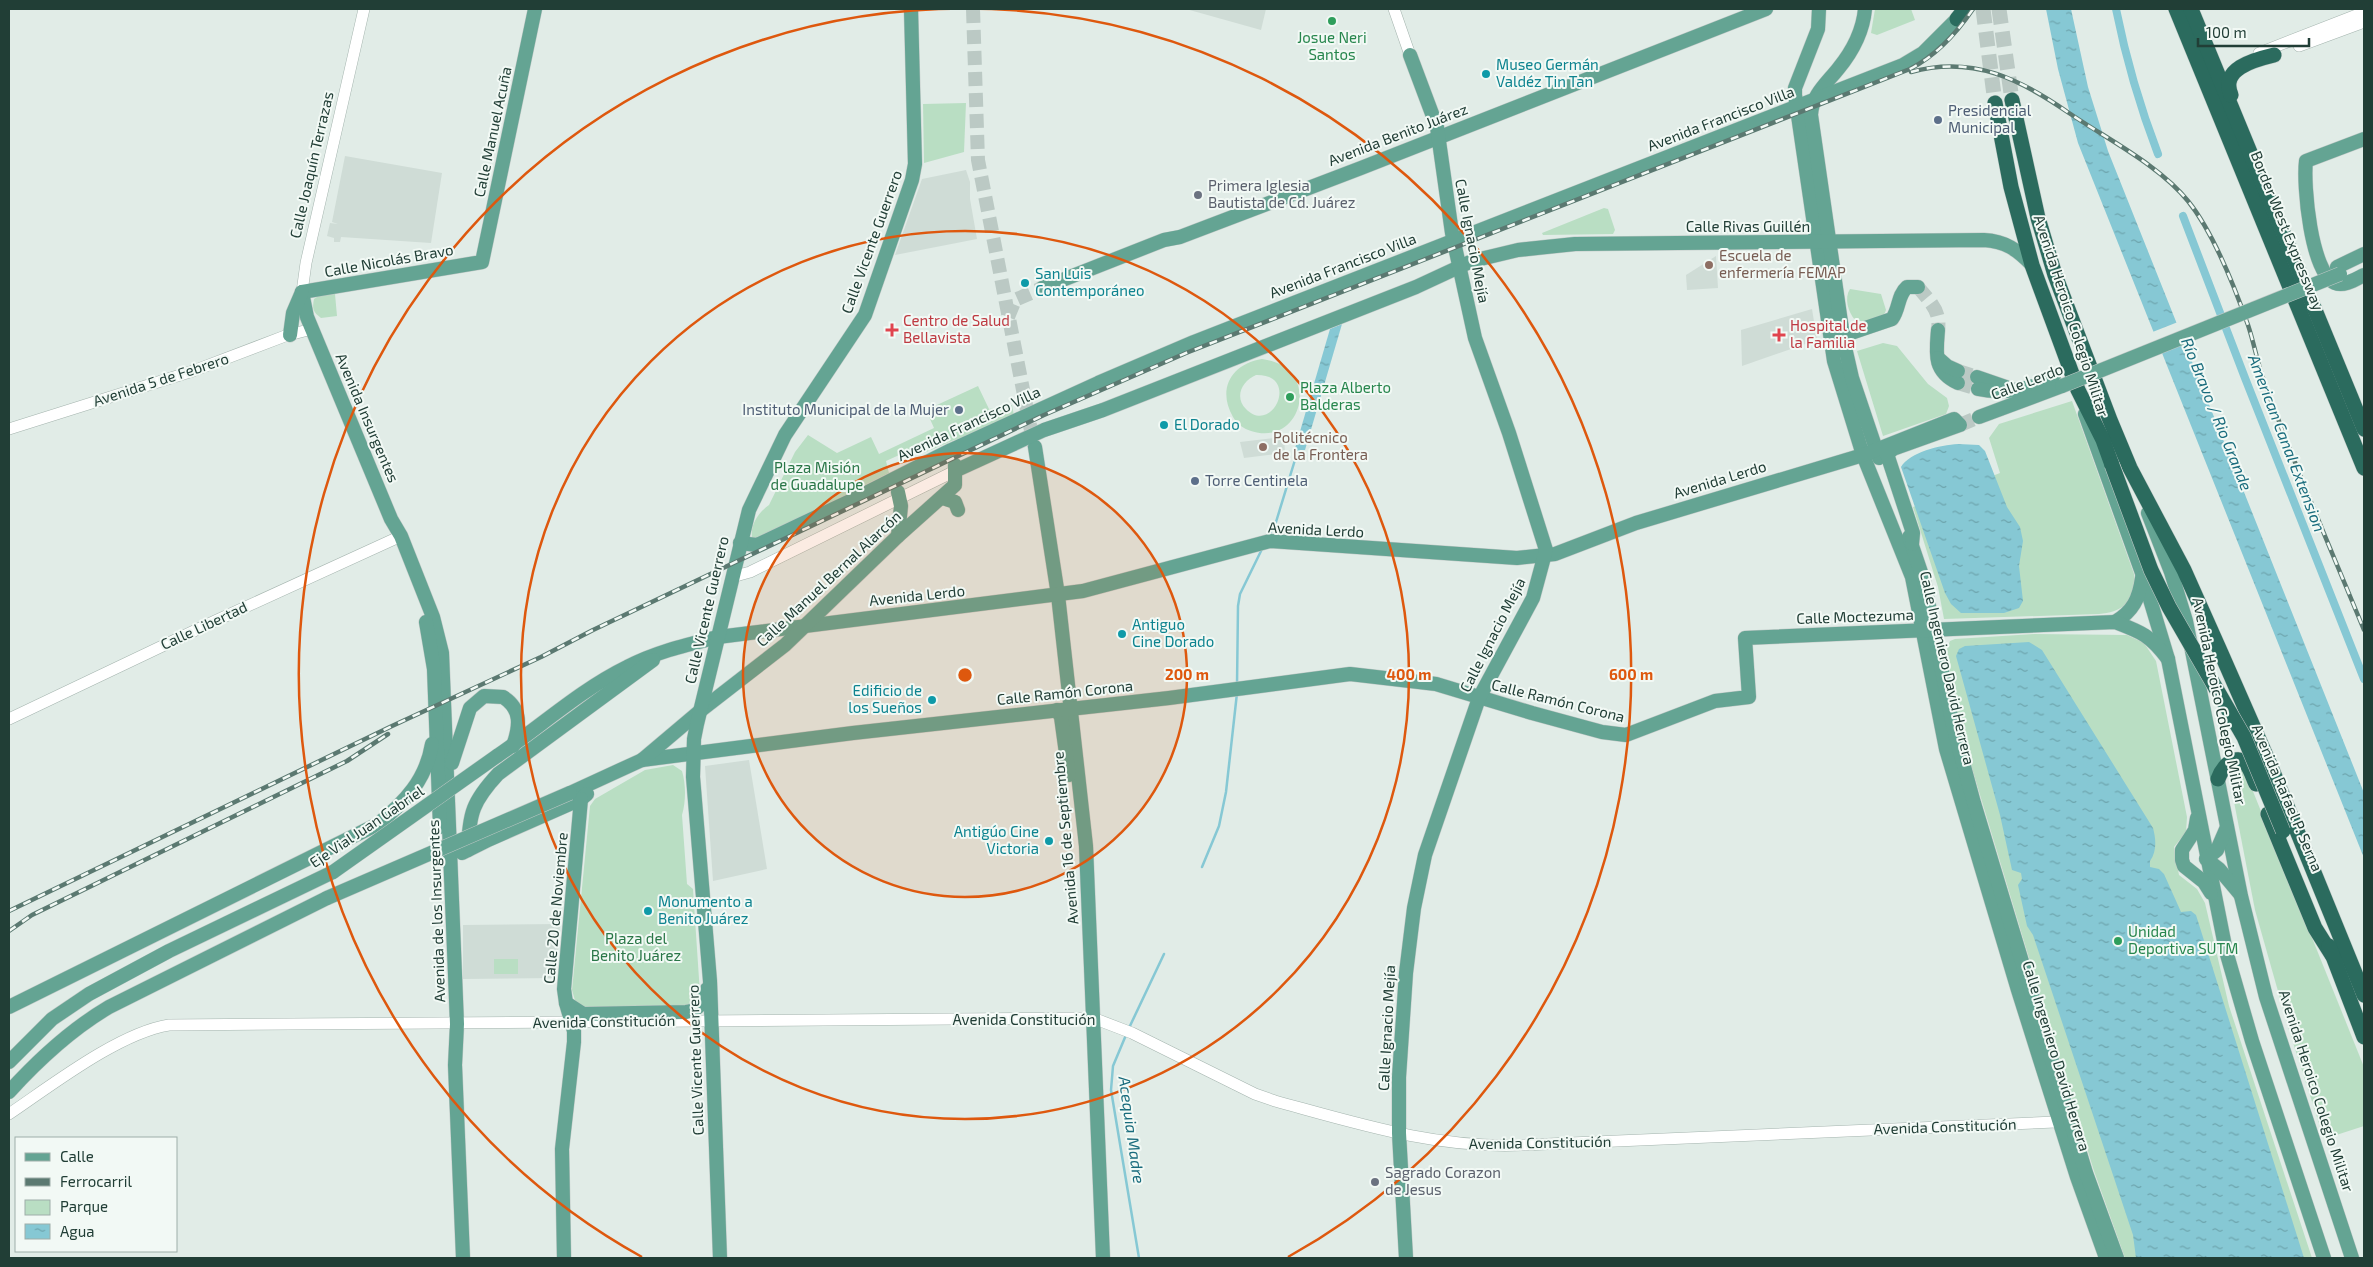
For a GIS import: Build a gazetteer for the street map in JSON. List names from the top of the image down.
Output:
{
  "streets": {
    "highway": ["Border West Expressway", "Avenida Heroico Colegio Militar", "Avenida Rafael P. Serna"],
    "main road": [
      "Avenida Francisco Villa",
      "Calle Manuel Acuña",
      "Avenida Benito Juárez",
      "Calle Joaquín Terrazas",
      "Calle Rivas Guillén",
      "Calle Ignacio Mejía",
      "Calle Vicente Guerrero",
      "Calle Nicolás Bravo",
      "Calle Lerdo",
      "Avenida Insurgentes",
      "Avenida Lerdo",
      "Calle Manuel Bernal Alarcón",
      "Calle Moctezuma",
      "Calle Ingeniero David Herrera",
      "Calle Ramón Corona",
      "Eje Vial Juan Gabriel",
      "Avenida 16 de Septiembre",
      "Calle 20 de Noviembre",
      "Avenida de los Insurgentes"
    ],
    "street": ["Avenida 5 de Febrero", "Calle Libertad", "Avenida Constitución"]
  },
  "crossings": [
    ["Avenida Francisco Villa", "Calle Ignacio Mejía"],
    ["Avenida Francisco Villa", "Calle Vicente Guerrero"],
    ["Avenida Francisco Villa", "Calle Ingeniero David Herrera"],
    ["Calle Manuel Acuña", "Calle Nicolás Bravo"],
    ["Avenida Benito Juárez", "Calle Ignacio Mejía"],
    ["Calle Joaquín Terrazas", "Calle Nicolás Bravo"],
    ["Calle Joaquín Terrazas", "Avenida 5 de Febrero"],
    ["Calle Joaquín Terrazas", "Avenida Insurgentes"],
    ["Calle Rivas Guillén", "Calle Ignacio Mejía"],
    ["Calle Rivas Guillén", "Avenida Heroico Colegio Militar"],
    ["Calle Rivas Guillén", "Calle Ingeniero David Herrera"],
    ["Calle Ignacio Mejía", "Avenida Lerdo"],
    ["Calle Ignacio Mejía", "Calle Ramón Corona"],
    ["Calle Ignacio Mejía", "Avenida Constitución"],
    ["Calle Vicente Guerrero", "Avenida Lerdo"],
    ["Calle Vicente Guerrero", "Calle Manuel Bernal Alarcón"],
    ["Calle Vicente Guerrero", "Calle Ramón Corona"],
    ["Calle Vicente Guerrero", "Eje Vial Juan Gabriel"],
    ["Calle Vicente Guerrero", "Avenida Constitución"],
    ["Avenida Heroico Colegio Militar", "Calle Moctezuma"],
    ["Avenida Heroico Colegio Militar", "Avenida Rafael P. Serna"],
    ["Avenida 5 de Febrero", "Avenida Insurgentes"],
    ["Avenida Insurgentes", "Calle Libertad"],
    ["Avenida Insurgentes", "Avenida de los Insurgentes"],
    ["Avenida Lerdo", "Calle Manuel Bernal Alarcón"],
    ["Avenida Lerdo", "Calle Ingeniero David Herrera"],
    ["Avenida Lerdo", "Eje Vial Juan Gabriel"],
    ["Avenida Lerdo", "Avenida 16 de Septiembre"],
    ["Calle Manuel Bernal Alarcón", "Calle Ramón Corona"],
    ["Calle Moctezuma", "Calle Ingeniero David Herrera"],
    ["Calle Moctezuma", "Calle Ramón Corona"],
    ["Calle Libertad", "Avenida de los Insurgentes"],
    ["Calle Ingeniero David Herrera", "Avenida Constitución"],
    ["Calle Ramón Corona", "Avenida 16 de Septiembre"],
    ["Avenida 16 de Septiembre", "Avenida Constitución"],
    ["Calle 20 de Noviembre", "Avenida Constitución"],
    ["Avenida de los Insurgentes", "Avenida Constitución"]
  ],
  "water": ["Río Bravo / Rio Grande", "American Canal Extension", "Acequia Madre"],
  "parks": ["Plaza Misión de Guadalupe", "Plaza del Benito Juárez"],
  "places": {
    "other": [
      "Josue Neri Santos",
      "Museo Germán Valdéz Tin Tan",
      "Presidencial Municipal",
      "Primera Iglesia Bautista de Cd. Juárez",
      "Escuela de enfermería FEMAP",
      "San Luis Contemporáneo",
      "Plaza Alberto Balderas",
      "Instituto Municipal de la Mujer",
      "El Dorado",
      "Politécnico de la Frontera",
      "Torre Centinela",
      "Antiguo Cine Dorado",
      "Edificio de los Sueños",
      "Antigúo Cine Victoria",
      "Monumento a Benito Juárez",
      "Unidad Deportiva SUTM",
      "Sagrado Corazon de Jesus"
    ],
    "health": ["Centro de Salud Bellavista", "Hospital de la Familia"]
  },
  "legend": [
    "Calle",
    "Ferrocarril",
    "Parque",
    "Agua"
  ],
  "scale_bar": "100 m",
  "rings": ["200 m", "400 m", "600 m"]
}
